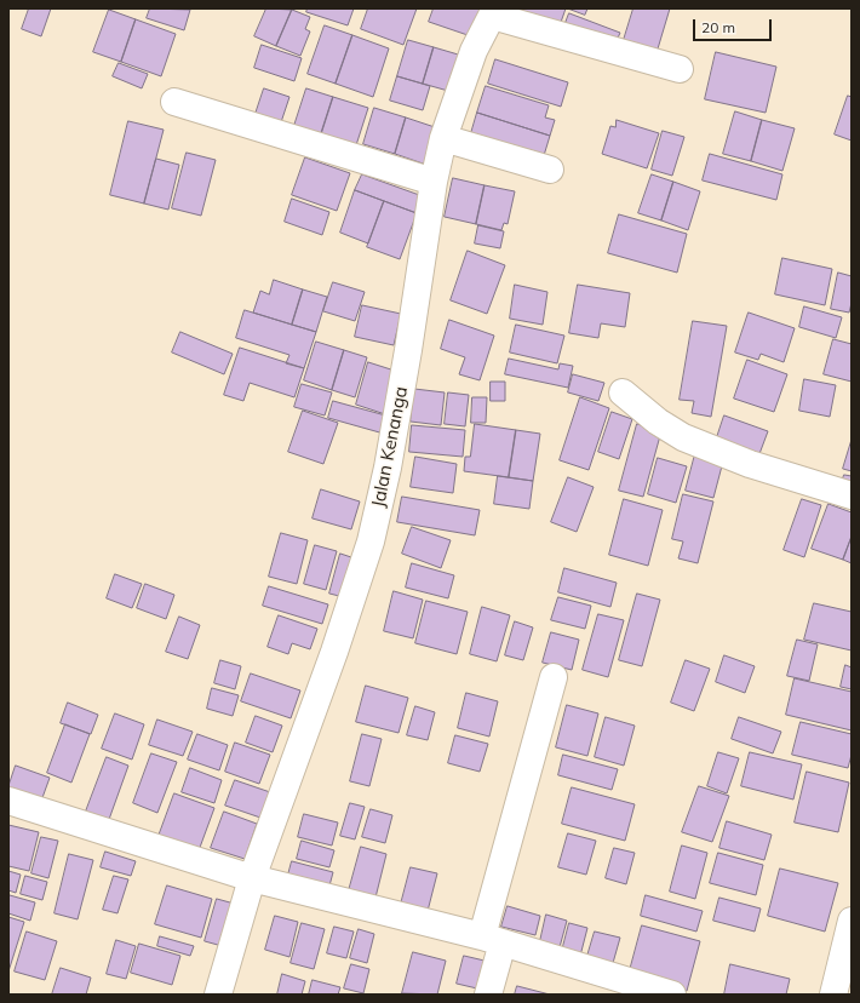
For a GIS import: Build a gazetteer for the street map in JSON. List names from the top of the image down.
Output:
{
  "streets": {
    "main road": ["Jalan Kenanga"]
  },
  "scale_bar": "20 m"
}
